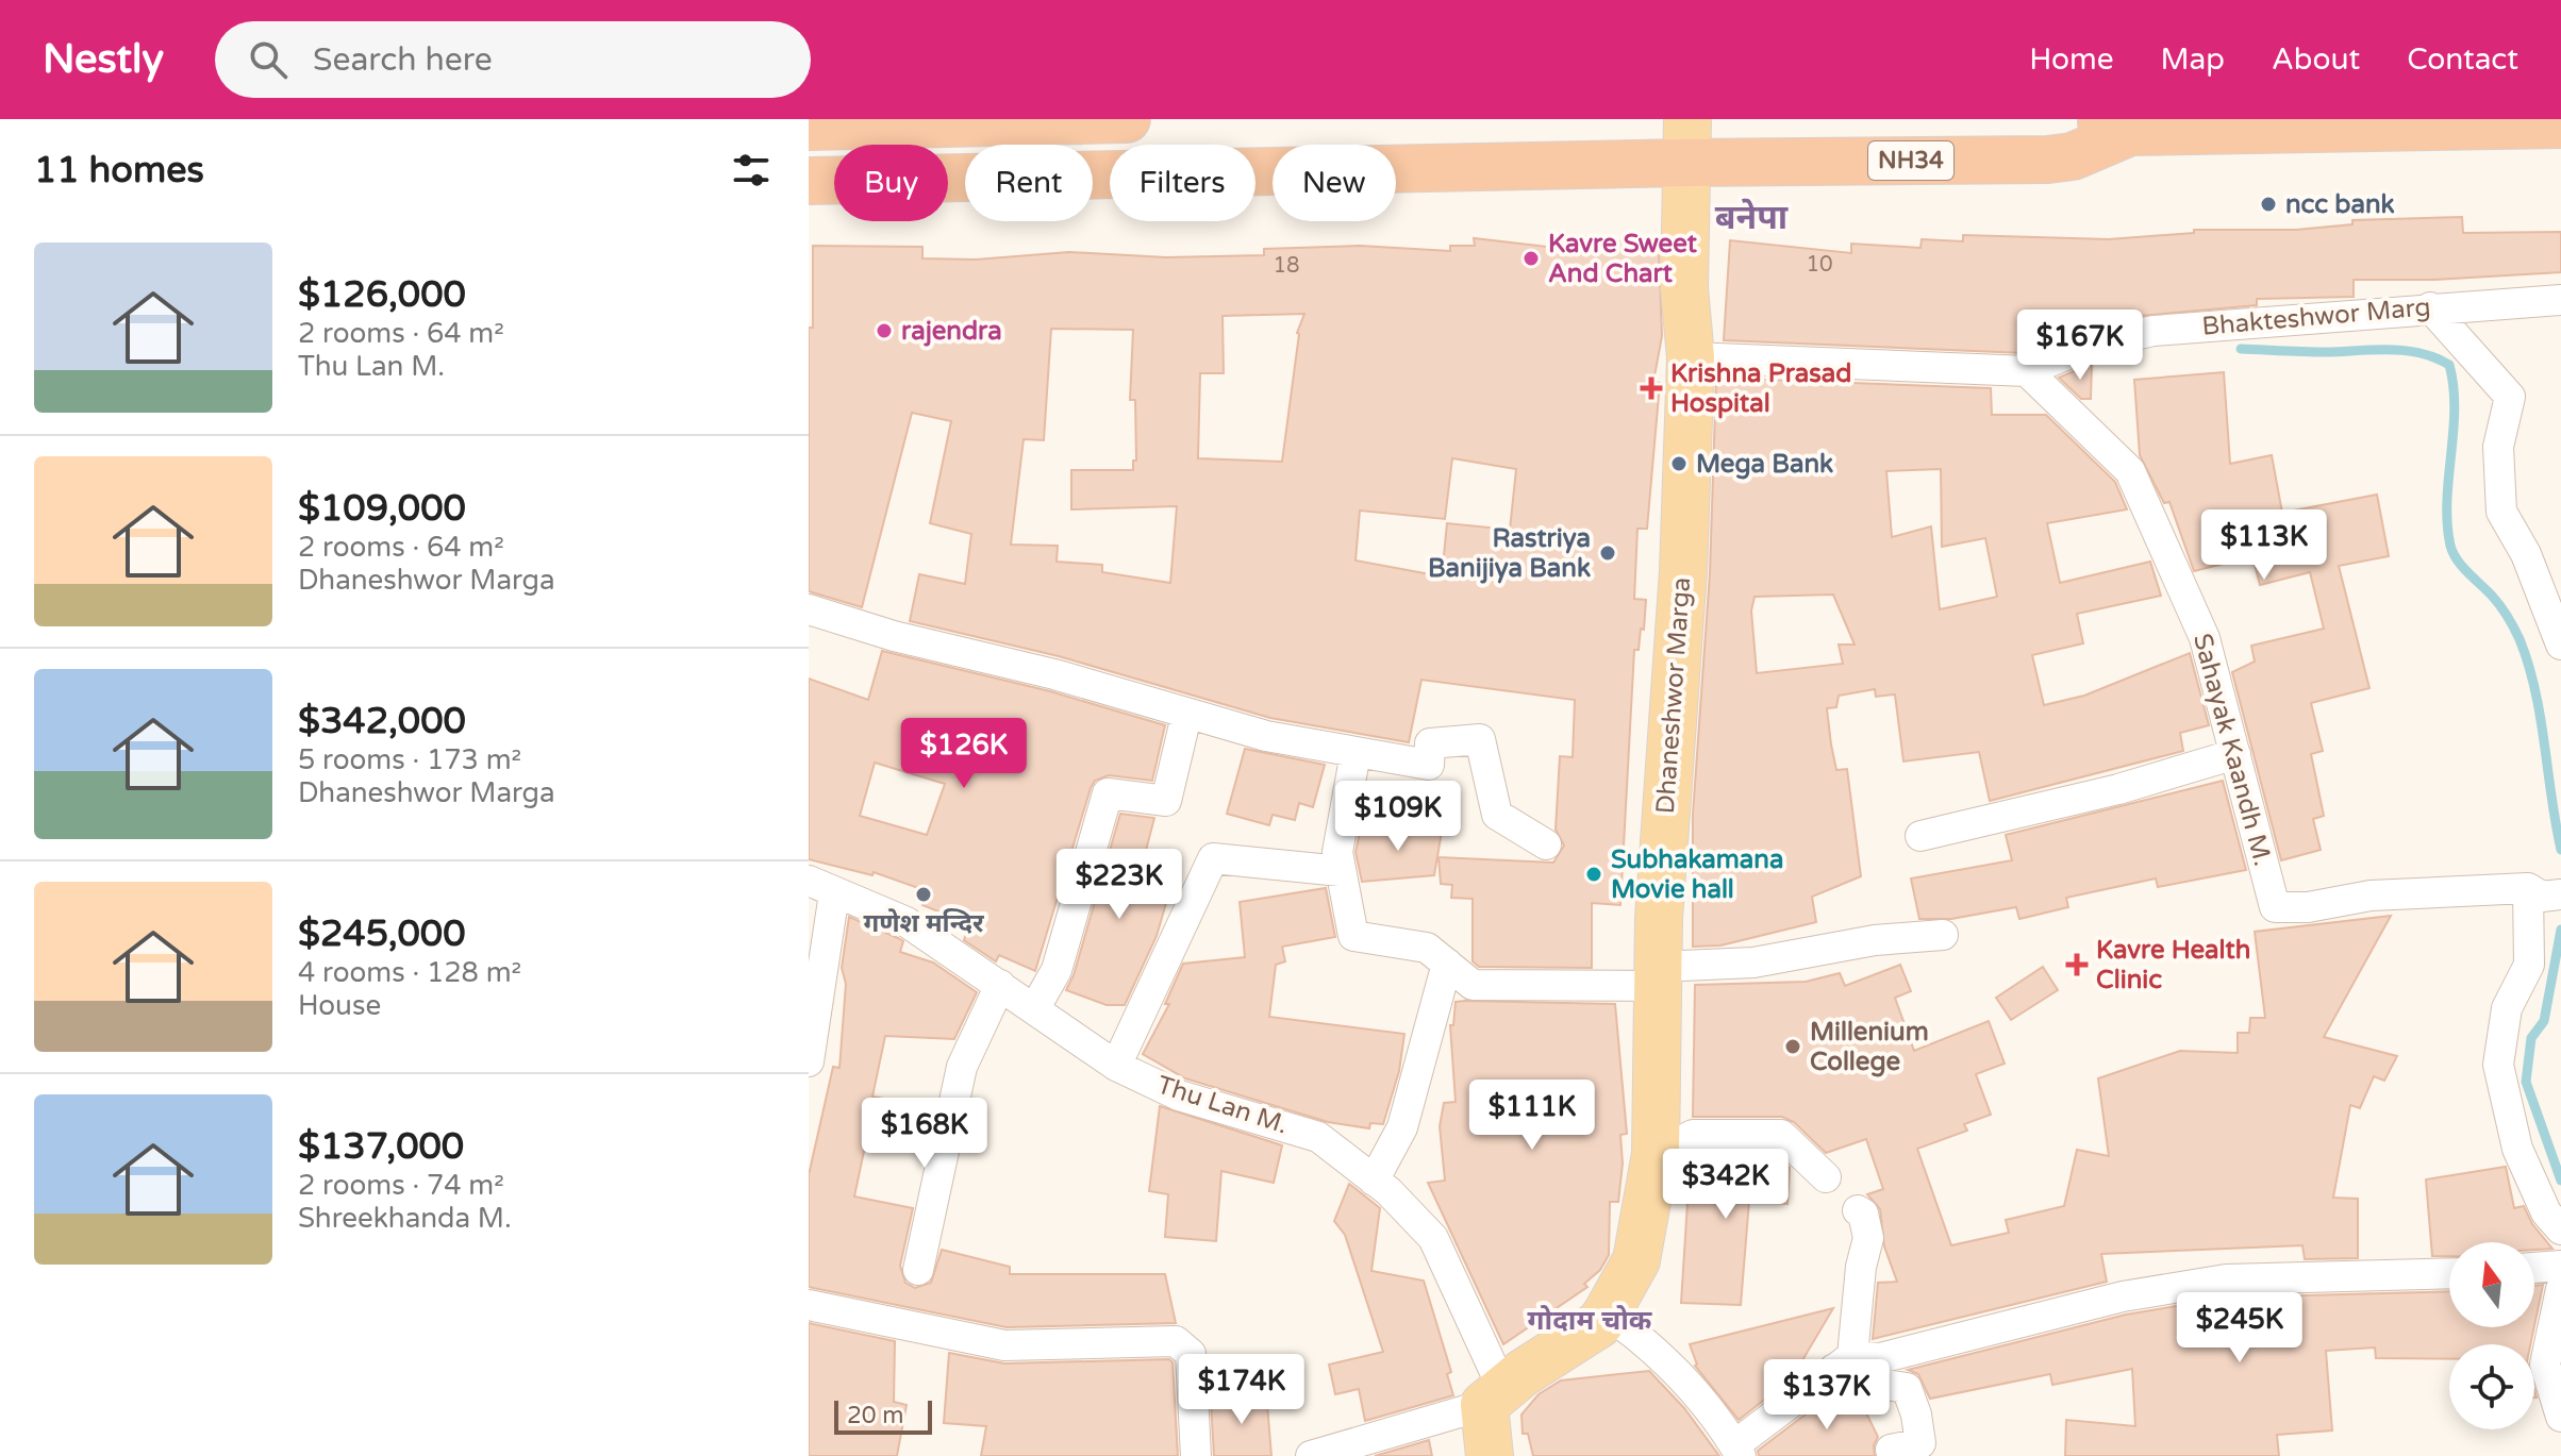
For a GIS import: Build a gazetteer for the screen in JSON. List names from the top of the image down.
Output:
{
  "streets": {
    "highway": ["NH34"],
    "main road": ["Dhaneshwor Marga"],
    "street": ["Bhakteshwor Marg", "Sahayak Kaandh M.", "Thu Lan M."]
  },
  "crossings": [
    ["NH34", "Dhaneshwor Marga"],
    ["Bhakteshwor Marg", "Sahayak Kaandh M."],
    ["Dhaneshwor Marga", "Thu Lan M."]
  ],
  "districts": ["बनेपा", "गाेदाम चाेक"],
  "places": {
    "other": [
      "ncc bank",
      "Kavre Sweet And Chart",
      "rajendra",
      "Mega Bank",
      "Rastriya Banijiya Bank",
      "Subhakamana Movie hall",
      "गणेश मन्दिर",
      "Millenium College"
    ],
    "health": ["Krishna Prasad Hospital", "Kavre Health Clinic"]
  },
  "house_numbers": ["10", "18"],
  "scale_bar": "20 m",
  "north": "top",
  "page": {
    "header": "Nestly",
    "search": "Search here",
    "nav": [
      "Home",
      "Map",
      "About",
      "Contact"
    ],
    "heading": "11 homes",
    "chip": [
      "Buy",
      "Rent",
      "Filters",
      "New"
    ],
    "list": [
      {
        "name": "$126,000",
        "note": "2 rooms · 64 m² · Thu Lan M."
      },
      {
        "name": "$109,000",
        "note": "2 rooms · 64 m² · Dhaneshwor Marga"
      },
      {
        "name": "$342,000",
        "note": "5 rooms · 173 m² · Dhaneshwor Marga"
      },
      {
        "name": "$245,000",
        "note": "4 rooms · 128 m² · House"
      },
      {
        "name": "$137,000",
        "note": "2 rooms · 74 m² · Shreekhanda M."
      }
    ],
    "price": [
      "$167K",
      "$113K",
      "$126K",
      "$109K",
      "$223K",
      "$111K",
      "$168K",
      "$342K",
      "$245K",
      "$174K",
      "$137K"
    ],
    "scale": "20 m"
  }
}
